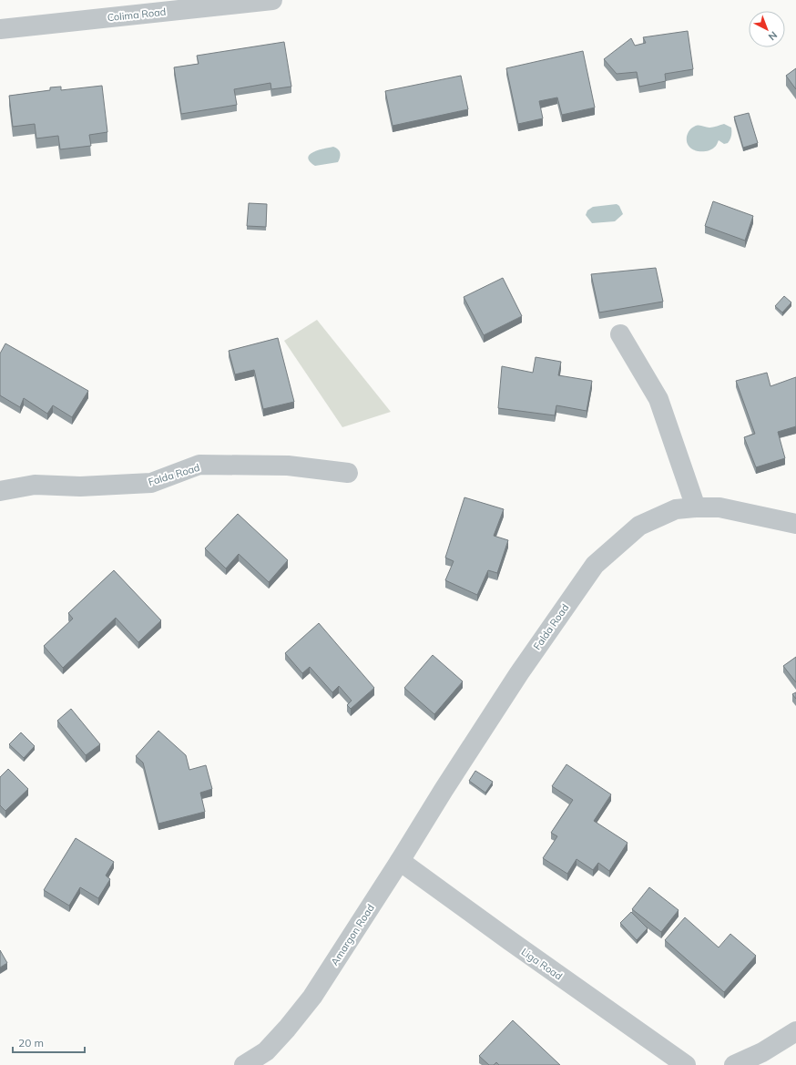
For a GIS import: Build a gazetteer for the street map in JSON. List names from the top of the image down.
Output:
{
  "streets": {
    "street": [
      "Colima Road",
      "Falda Road",
      "Amargon Road",
      "Liga Road"
    ]
  },
  "crossings": [
    ["Falda Road", "Amargon Road"],
    ["Amargon Road", "Liga Road"]
  ],
  "scale_bar": "20 m",
  "north": "bottom right"
}
